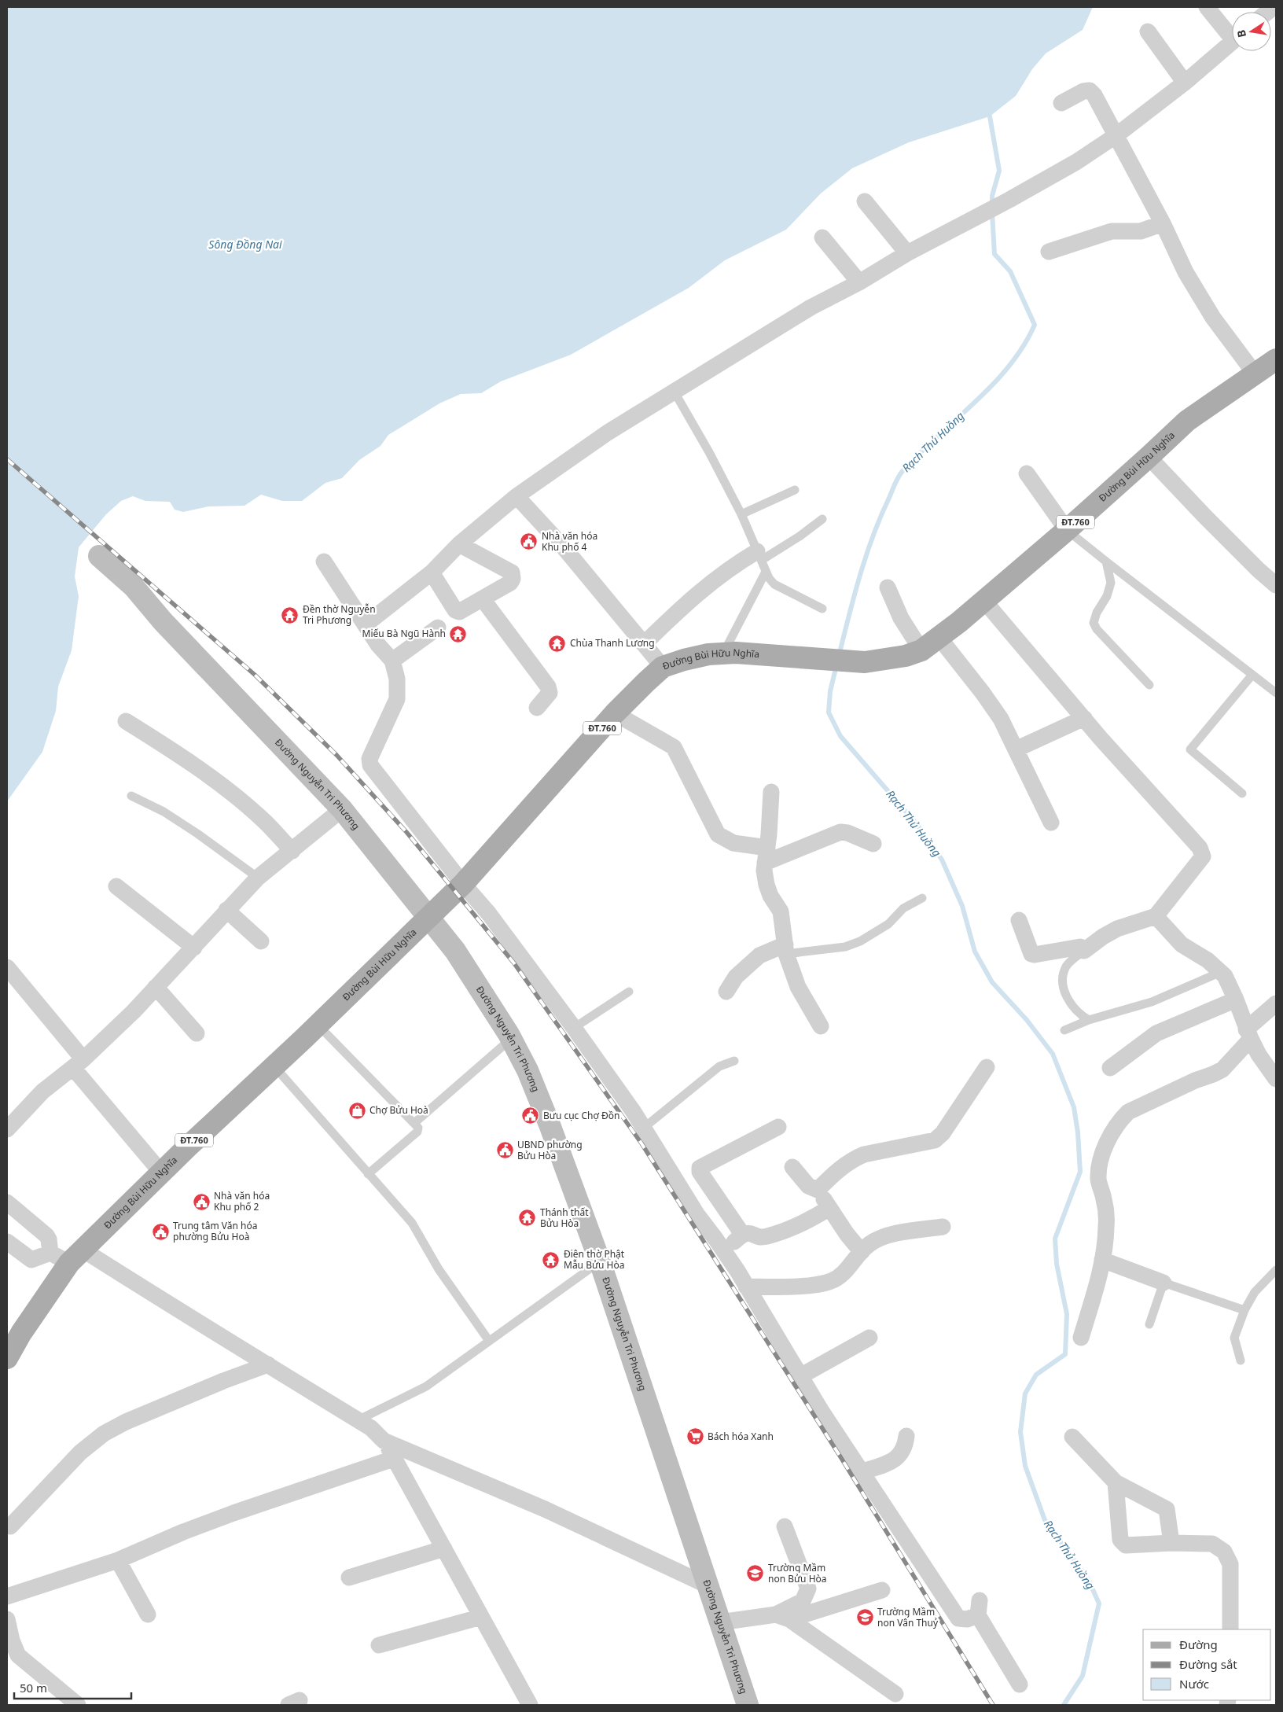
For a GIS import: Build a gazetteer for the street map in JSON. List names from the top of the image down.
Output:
{
  "streets": {
    "main road": ["Đường Bùi Hữu Nghĩa", "ĐT.760", "Đường Nguyễn Tri Phương"]
  },
  "crossings": [
    ["Đường Bùi Hữu Nghĩa", "Đường Nguyễn Tri Phương"]
  ],
  "water": ["Sông Đồng Nai", "Rạch Thủ Huồng"],
  "places": {
    "public building": [
      "Nhà văn hóa Khu phố 4",
      "Bưu cục Chợ Đồn",
      "UBND phường Bửu Hòa",
      "Nhà văn hóa Khu phố 2",
      "Trung tâm Văn hóa phường Bửu Hoà"
    ],
    "temple": [
      "Đền thờ Nguyễn Tri Phương",
      "Miếu Bà Ngũ Hành",
      "Chùa Thanh Lương",
      "Thánh thất Bửu Hòa",
      "Điện thờ Phật Mẫu Bửu Hòa"
    ],
    "shop": ["Chợ Bửu Hoà"],
    "supermarket": ["Bách hóa Xanh"],
    "school or university": ["Trường Mầm non Bửu Hòa", "Trường Mầm non Vân Thuỷ"]
  },
  "legend": ["Đường", "Đường sắt", "Nước"],
  "scale_bar": "50 m",
  "north": "left"
}
